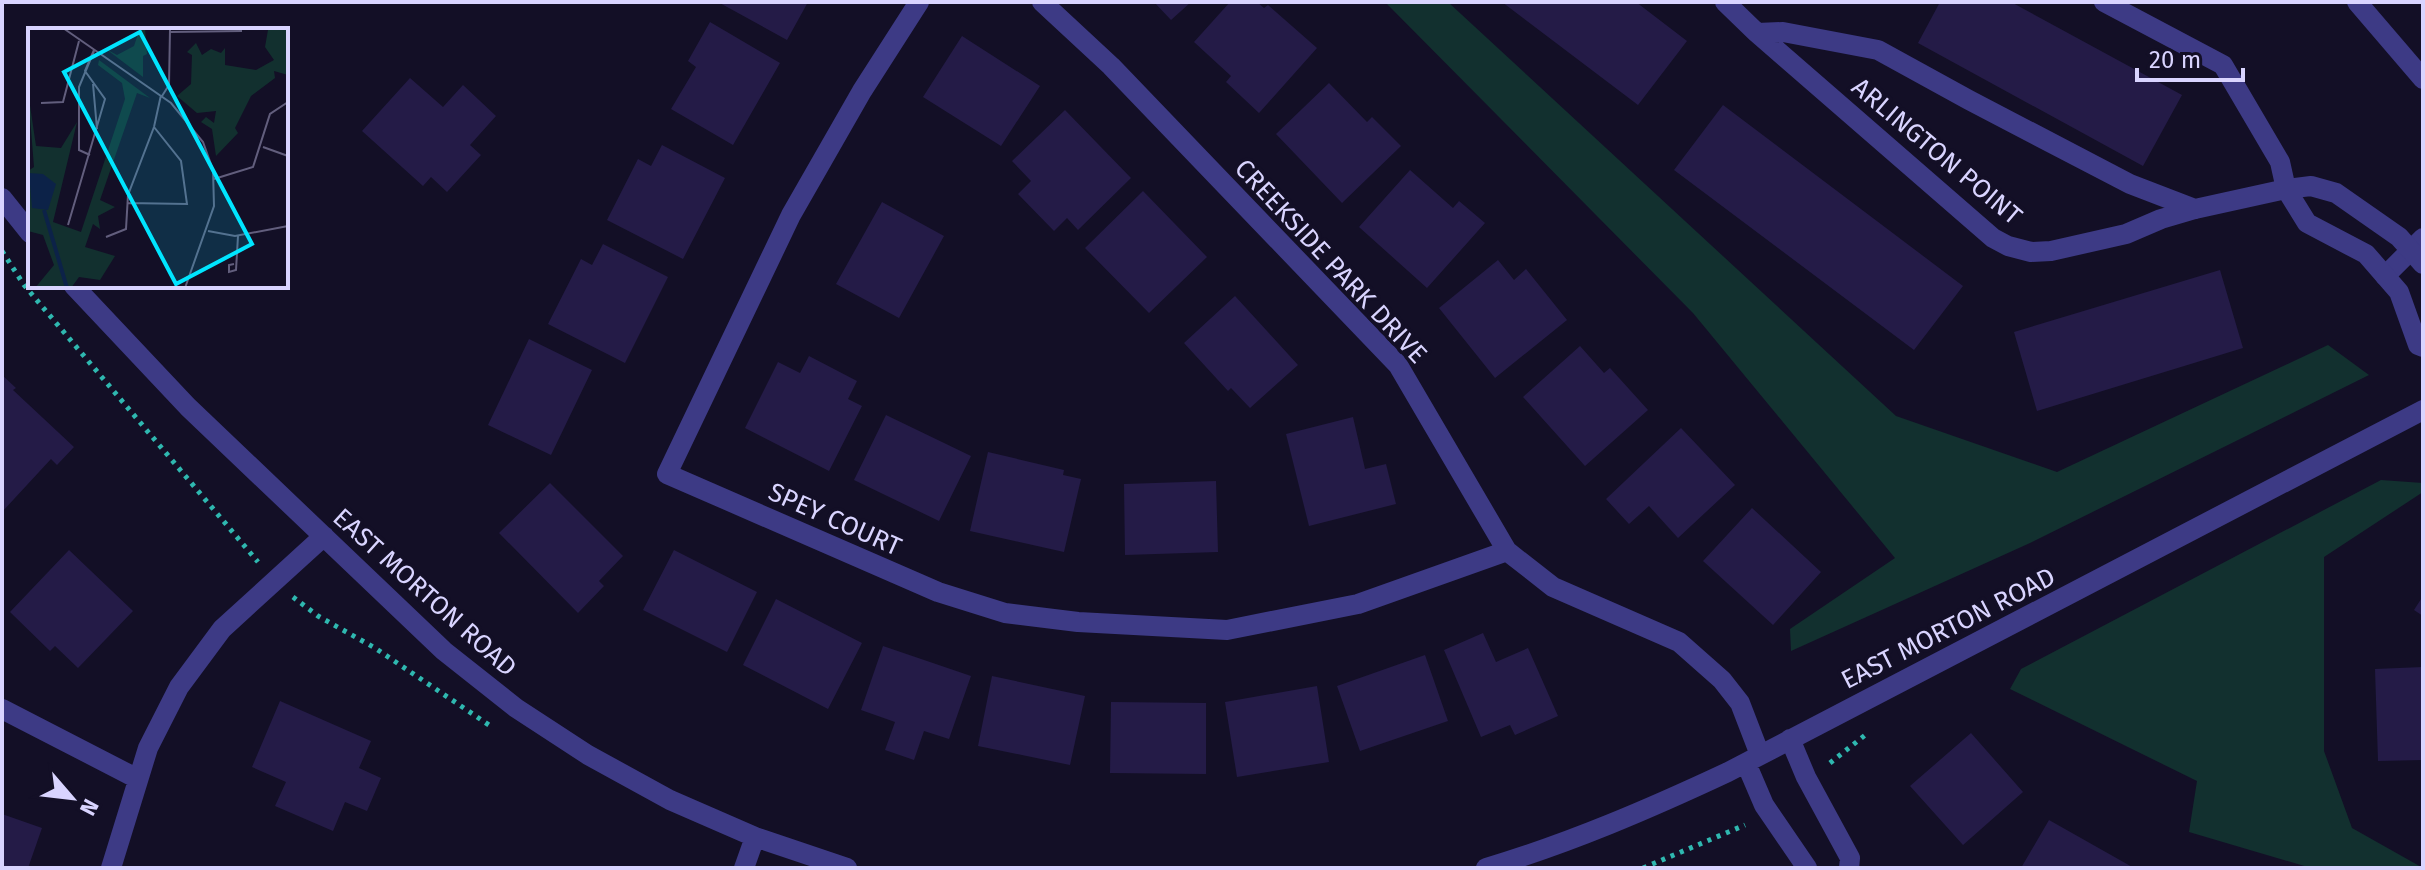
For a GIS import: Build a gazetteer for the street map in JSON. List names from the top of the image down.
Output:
{
  "streets": {
    "street": [
      "ARLINGTON POINT",
      "CREEKSIDE PARK DRIVE",
      "SPEY COURT",
      "EAST MORTON ROAD"
    ]
  },
  "crossings": [
    ["CREEKSIDE PARK DRIVE", "SPEY COURT"],
    ["CREEKSIDE PARK DRIVE", "EAST MORTON ROAD"]
  ],
  "scale_bar": "20 m",
  "north": "bottom right"
}
